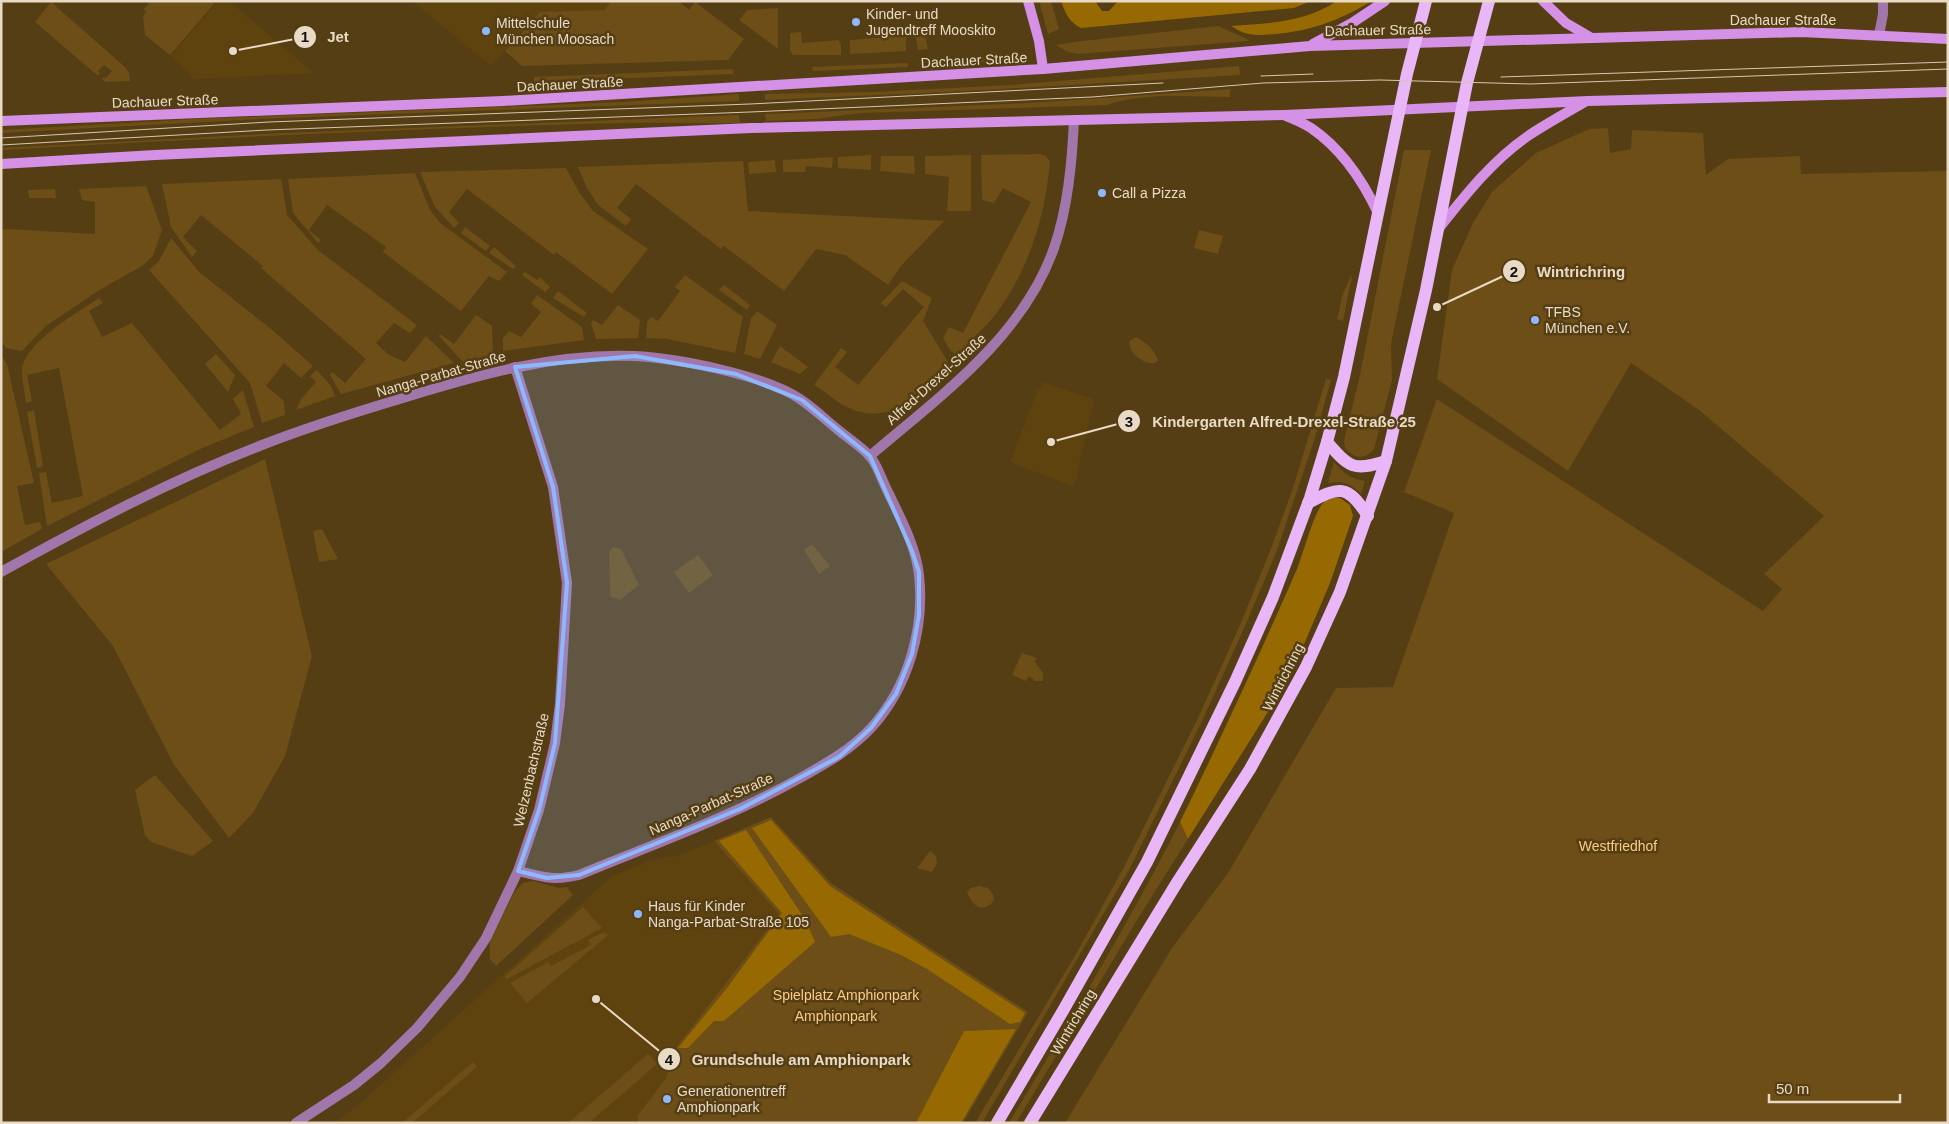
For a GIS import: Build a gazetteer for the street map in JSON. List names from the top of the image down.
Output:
{
  "streets": {
    "main road": ["Dachauer Straße", "Wintrichring"],
    "street": ["Nanga-Parbat-Straße", "Alfred-Drexel-Straße", "Welzenbachstraße"]
  },
  "crossings": [
    ["Dachauer Straße", "Wintrichring"],
    ["Nanga-Parbat-Straße", "Alfred-Drexel-Straße"],
    ["Nanga-Parbat-Straße", "Welzenbachstraße"]
  ],
  "parks": ["Westfriedhof", "Spielplatz Amphionpark", "Amphionpark"],
  "places": [
    "Kinder- und Jugendtreff Mooskito",
    "Mittelschule München Moosach",
    "Jet",
    "Call a Pizza",
    "Wintrichring",
    "TFBS München e.V.",
    "Kindergarten Alfred-Drexel-Straße 25",
    "Haus für Kinder Nanga-Parbat-Straße 105",
    "Grundschule am Amphionpark",
    "Generationentreff Amphionpark"
  ],
  "scale_bar": "50 m"
}
